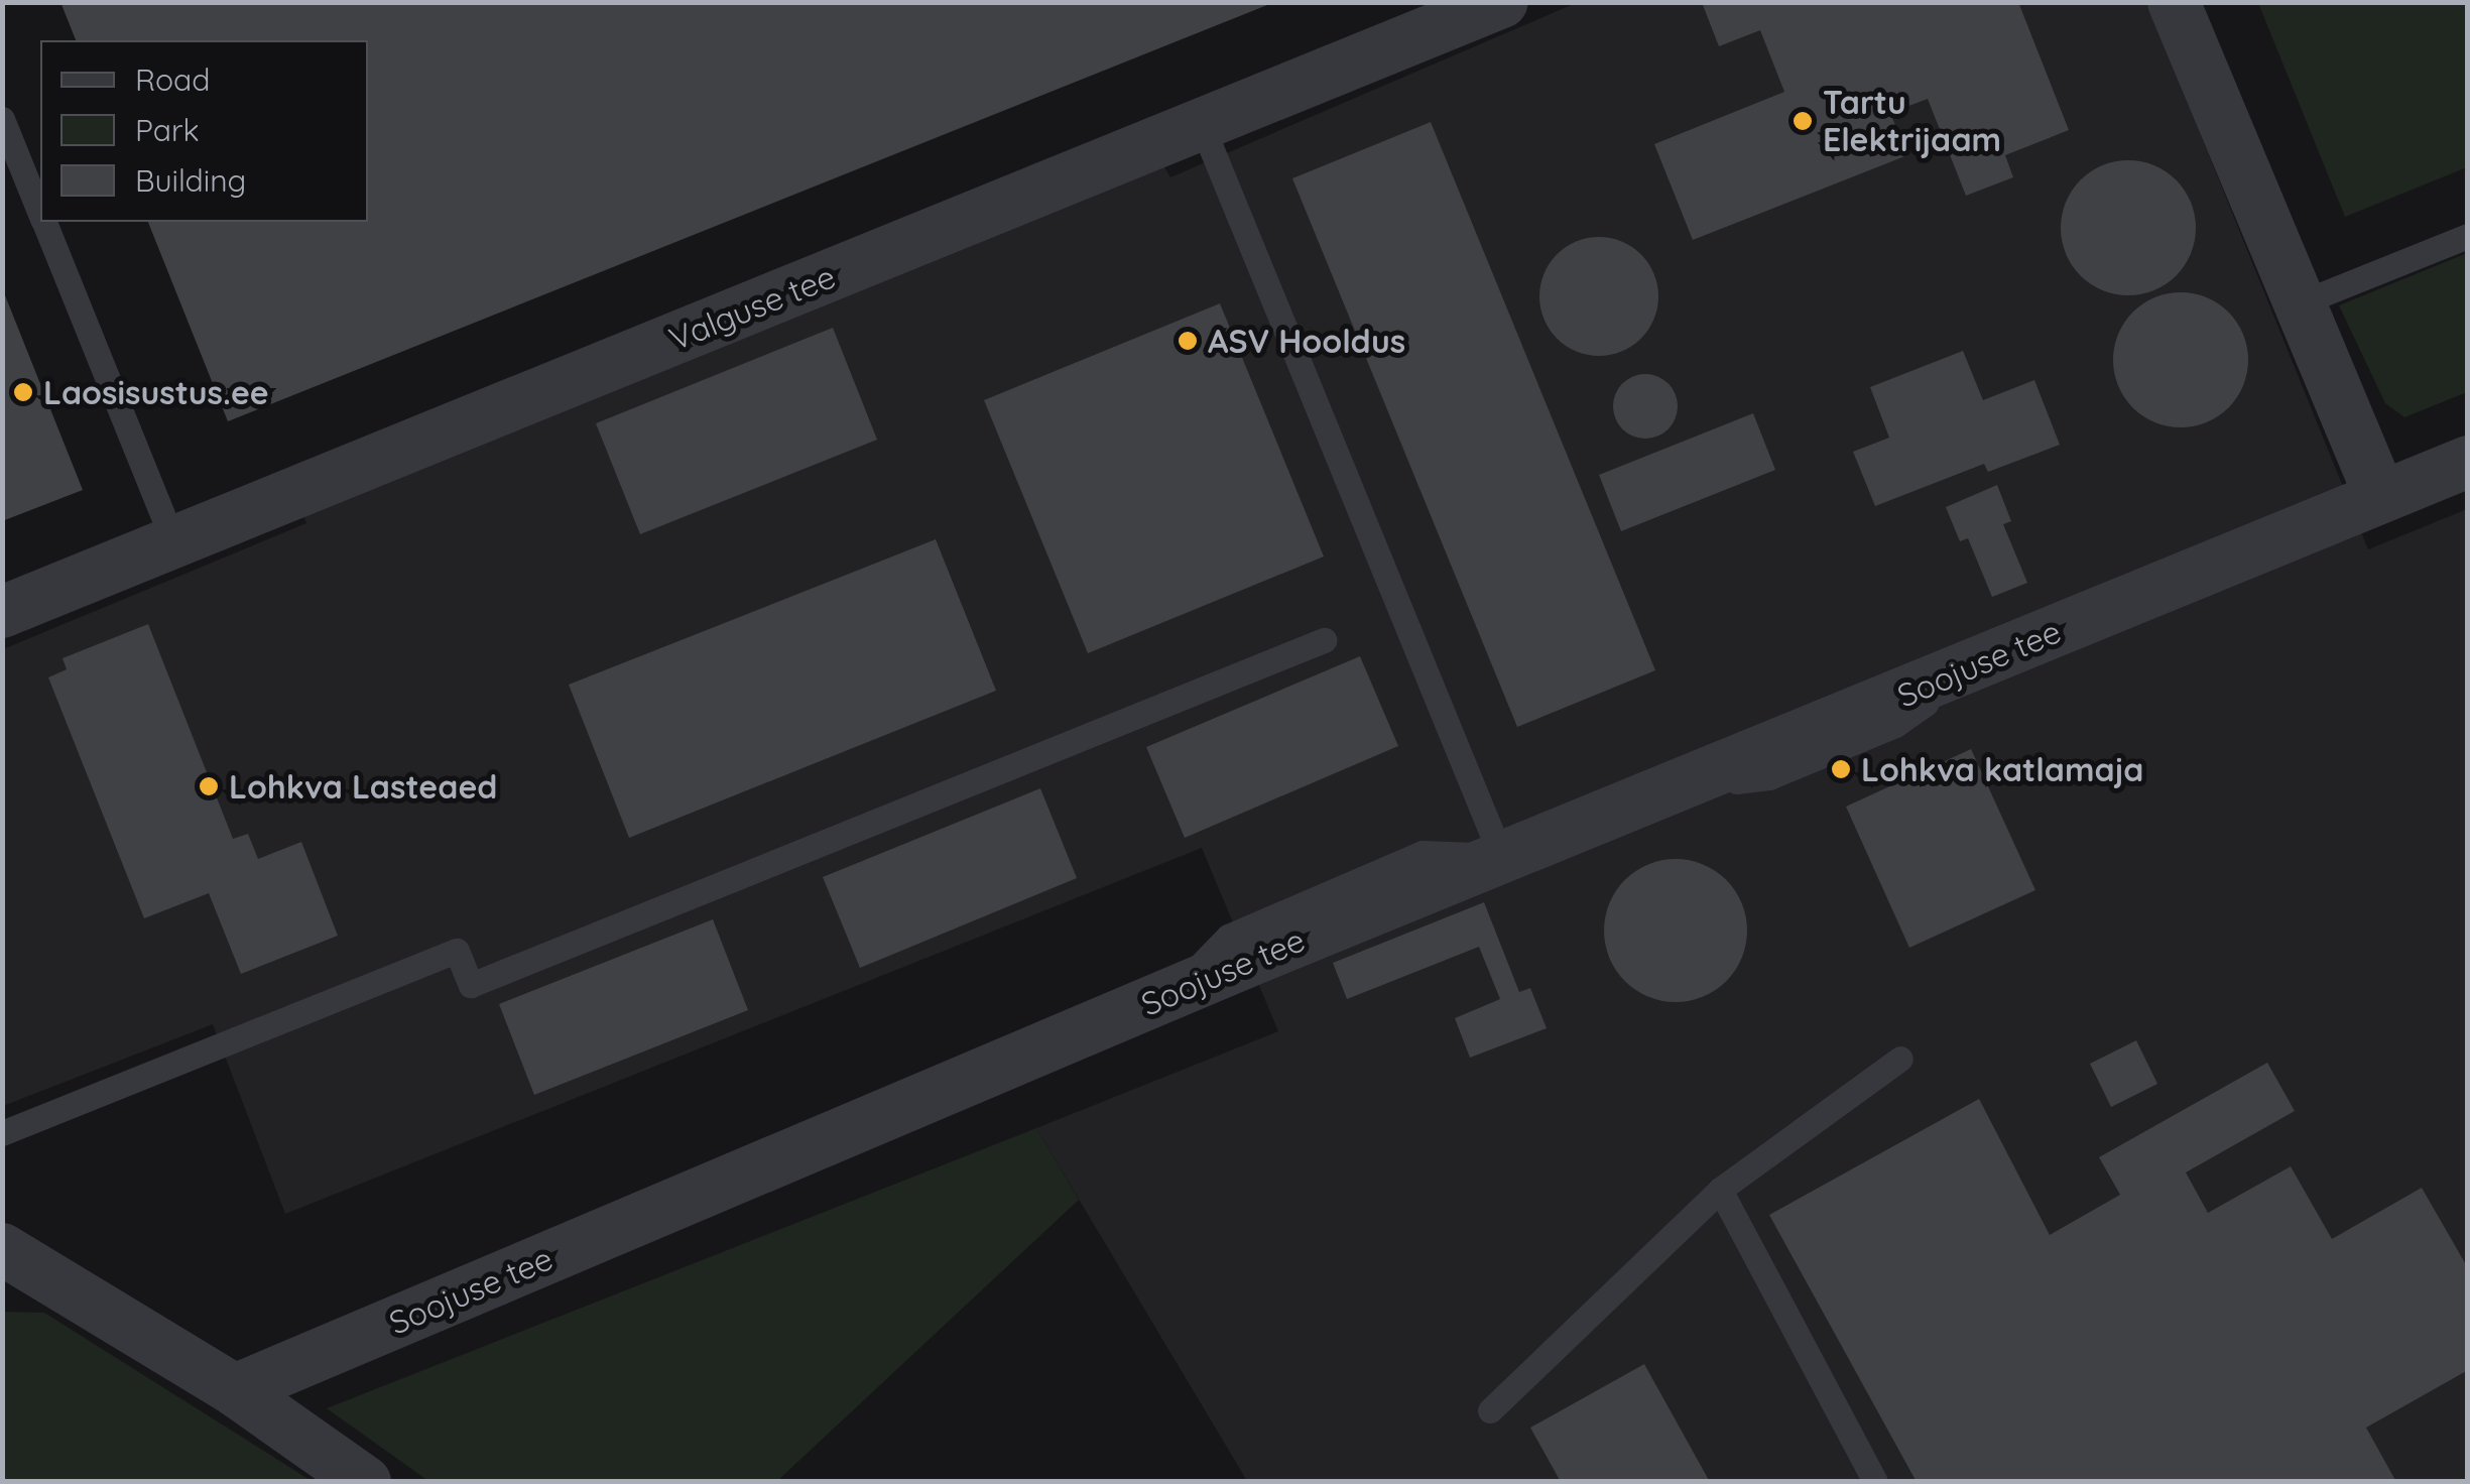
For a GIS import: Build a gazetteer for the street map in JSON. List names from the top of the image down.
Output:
{
  "streets": {
    "street": ["Valguse tee", "Soojuse tee"]
  },
  "places": [
    "Tartu Elektrijaam",
    "ASV Hooldus",
    "Laosisustus.ee",
    "Lohkva katlamaja",
    "Lohkva Lasteaed"
  ],
  "legend": ["Road", "Park", "Building"]
}
